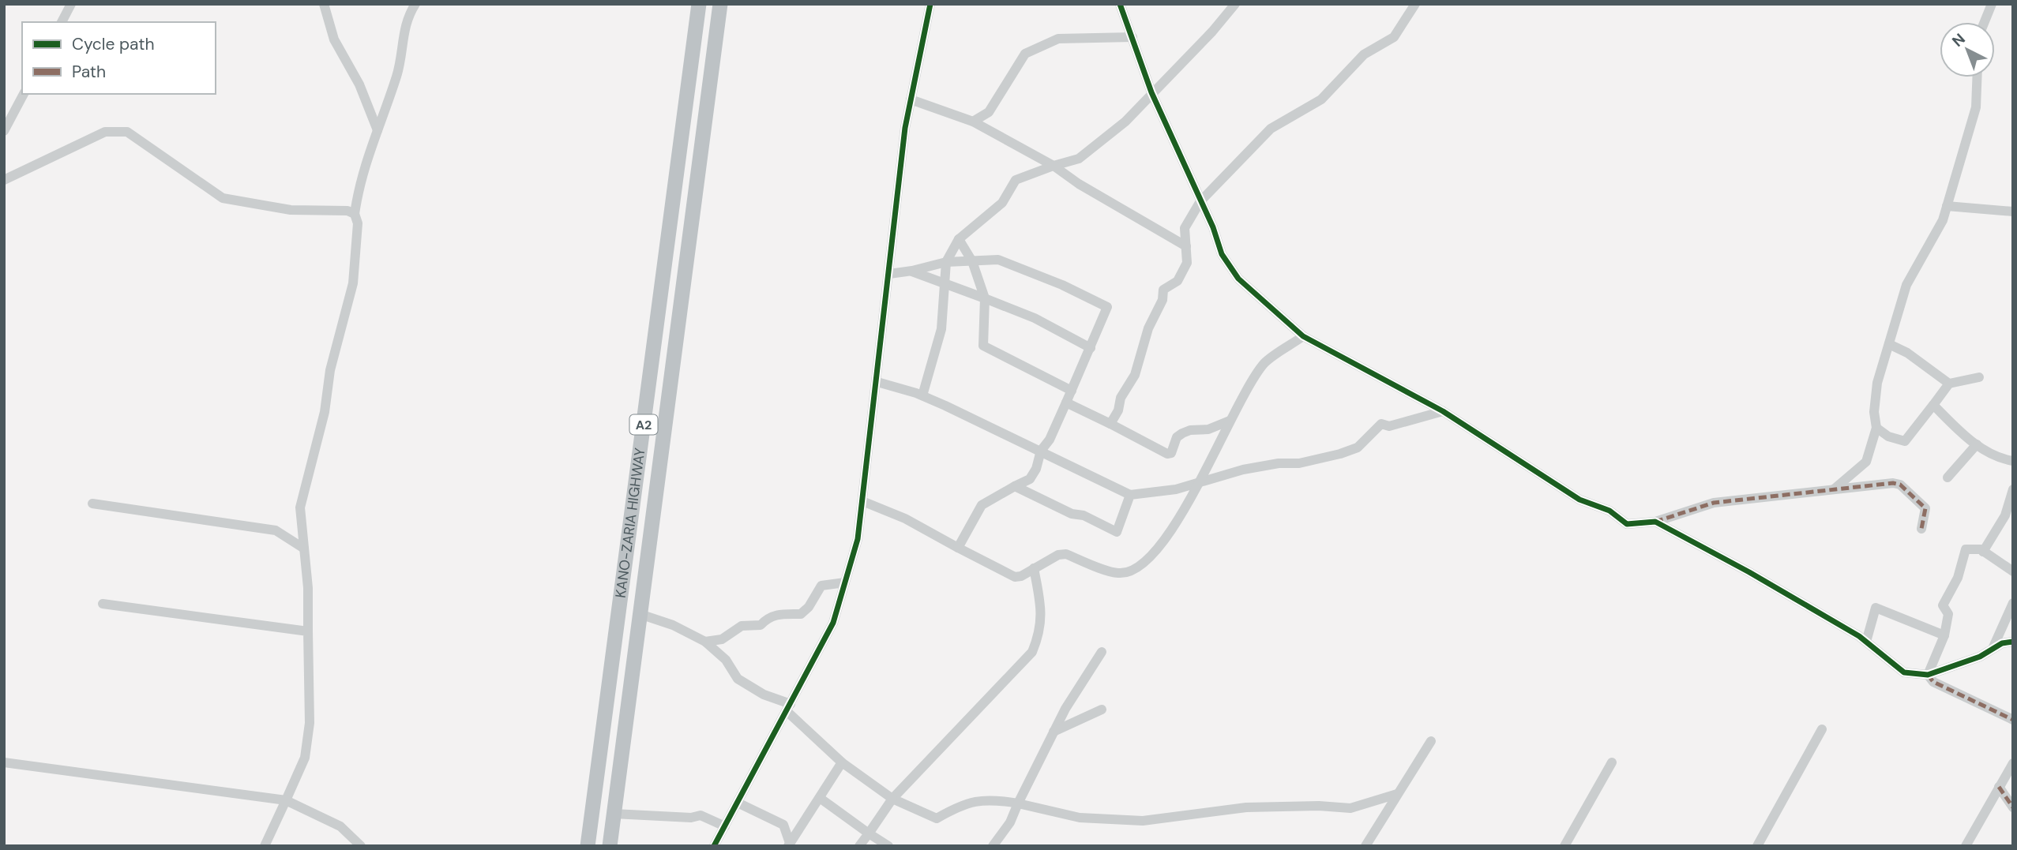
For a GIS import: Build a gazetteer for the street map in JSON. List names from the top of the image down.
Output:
{
  "streets": {
    "highway": ["A2", "KANO-ZARIA HIGHWAY"]
  },
  "legend": ["Cycle path", "Path"],
  "north": "top left"
}
